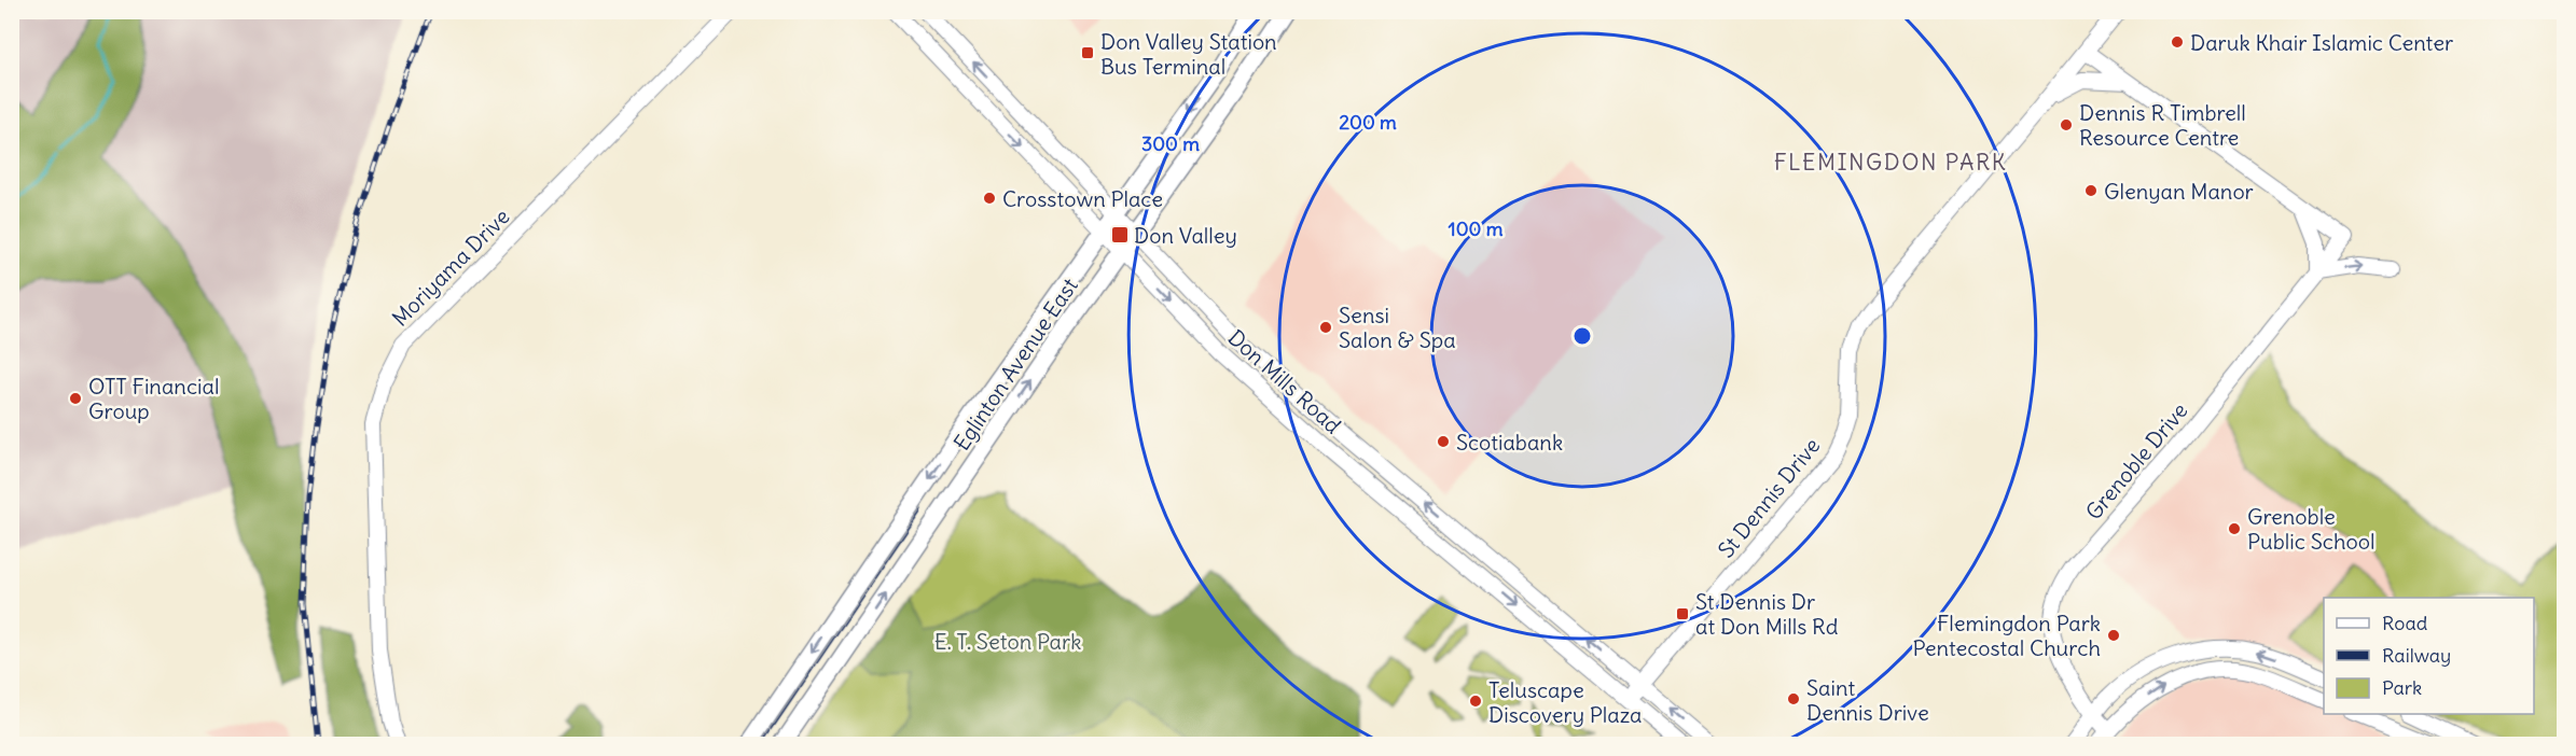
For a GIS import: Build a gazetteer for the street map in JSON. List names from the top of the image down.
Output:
{
  "streets": {
    "main road": ["Eglinton Avenue East"],
    "street": [
      "Moriyama Drive",
      "Don Mills Road",
      "Grenoble Drive",
      "St Dennis Drive"
    ]
  },
  "crossings": [
    ["Eglinton Avenue East", "Don Mills Road"],
    ["Don Mills Road", "St Dennis Drive"]
  ],
  "districts": ["FLEMINGDON PARK"],
  "parks": ["E. T. Seton Park"],
  "places": {
    "other": [
      "Daruk Khair Islamic Center",
      "Dennis R Timbrell Resource Centre",
      "Glenyan Manor",
      "Crosstown Place",
      "Sensi Salon & Spa",
      "OTT Financial Group",
      "Scotiabank",
      "Grenoble Public School",
      "Flemingdon Park Pentecostal Church",
      "Saint Dennis Drive",
      "Teluscape Discovery Plaza"
    ],
    "transit": ["Don Valley Station Bus Terminal", "Don Valley", "St Dennis Dr at Don Mills Rd"]
  },
  "legend": ["Road", "Railway", "Park"],
  "rings": ["200 m", "300 m", "100 m"]
}
